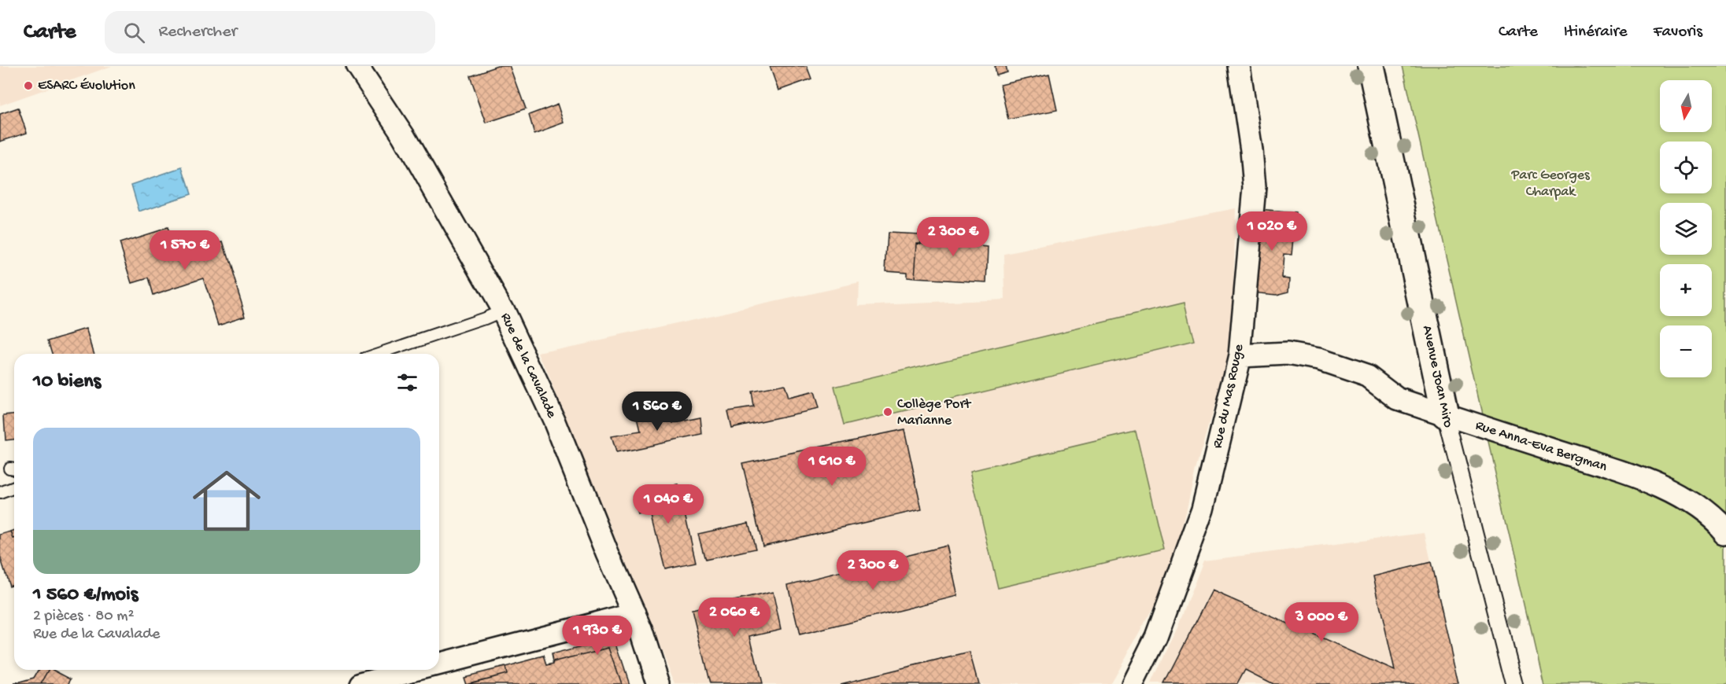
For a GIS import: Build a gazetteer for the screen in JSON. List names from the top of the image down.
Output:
{
  "streets": {
    "street": [
      "Rue de la Cavalade",
      "Avenue Joan Miro",
      "Rue du Mas Rouge",
      "Rue Anna-Eva Bergman"
    ]
  },
  "crossings": [
    ["Avenue Joan Miro", "Rue Anna-Eva Bergman"],
    ["Rue du Mas Rouge", "Rue Anna-Eva Bergman"]
  ],
  "parks": ["Parc Georges Charpak"],
  "places": ["ESARC Évolution", "Collège Port Marianne"],
  "north": "bottom",
  "page": {
    "header": "Carte",
    "search": "Rechercher",
    "nav": ["Carte", "Itinéraire", "Favoris"],
    "map_buttons": ["+", "−"],
    "price": [
      "1 020 €",
      "2 300 €",
      "1 570 €",
      "1 560 €",
      "1 610 €",
      "1 040 €",
      "2 300 €",
      "2 060 €",
      "3 000 €",
      "1 930 €"
    ],
    "heading": "10 biens",
    "list": [
      {
        "name": "1 560 €/mois",
        "note": "2 pièces · 80 m² · Rue de la Cavalade"
      }
    ]
  }
}
